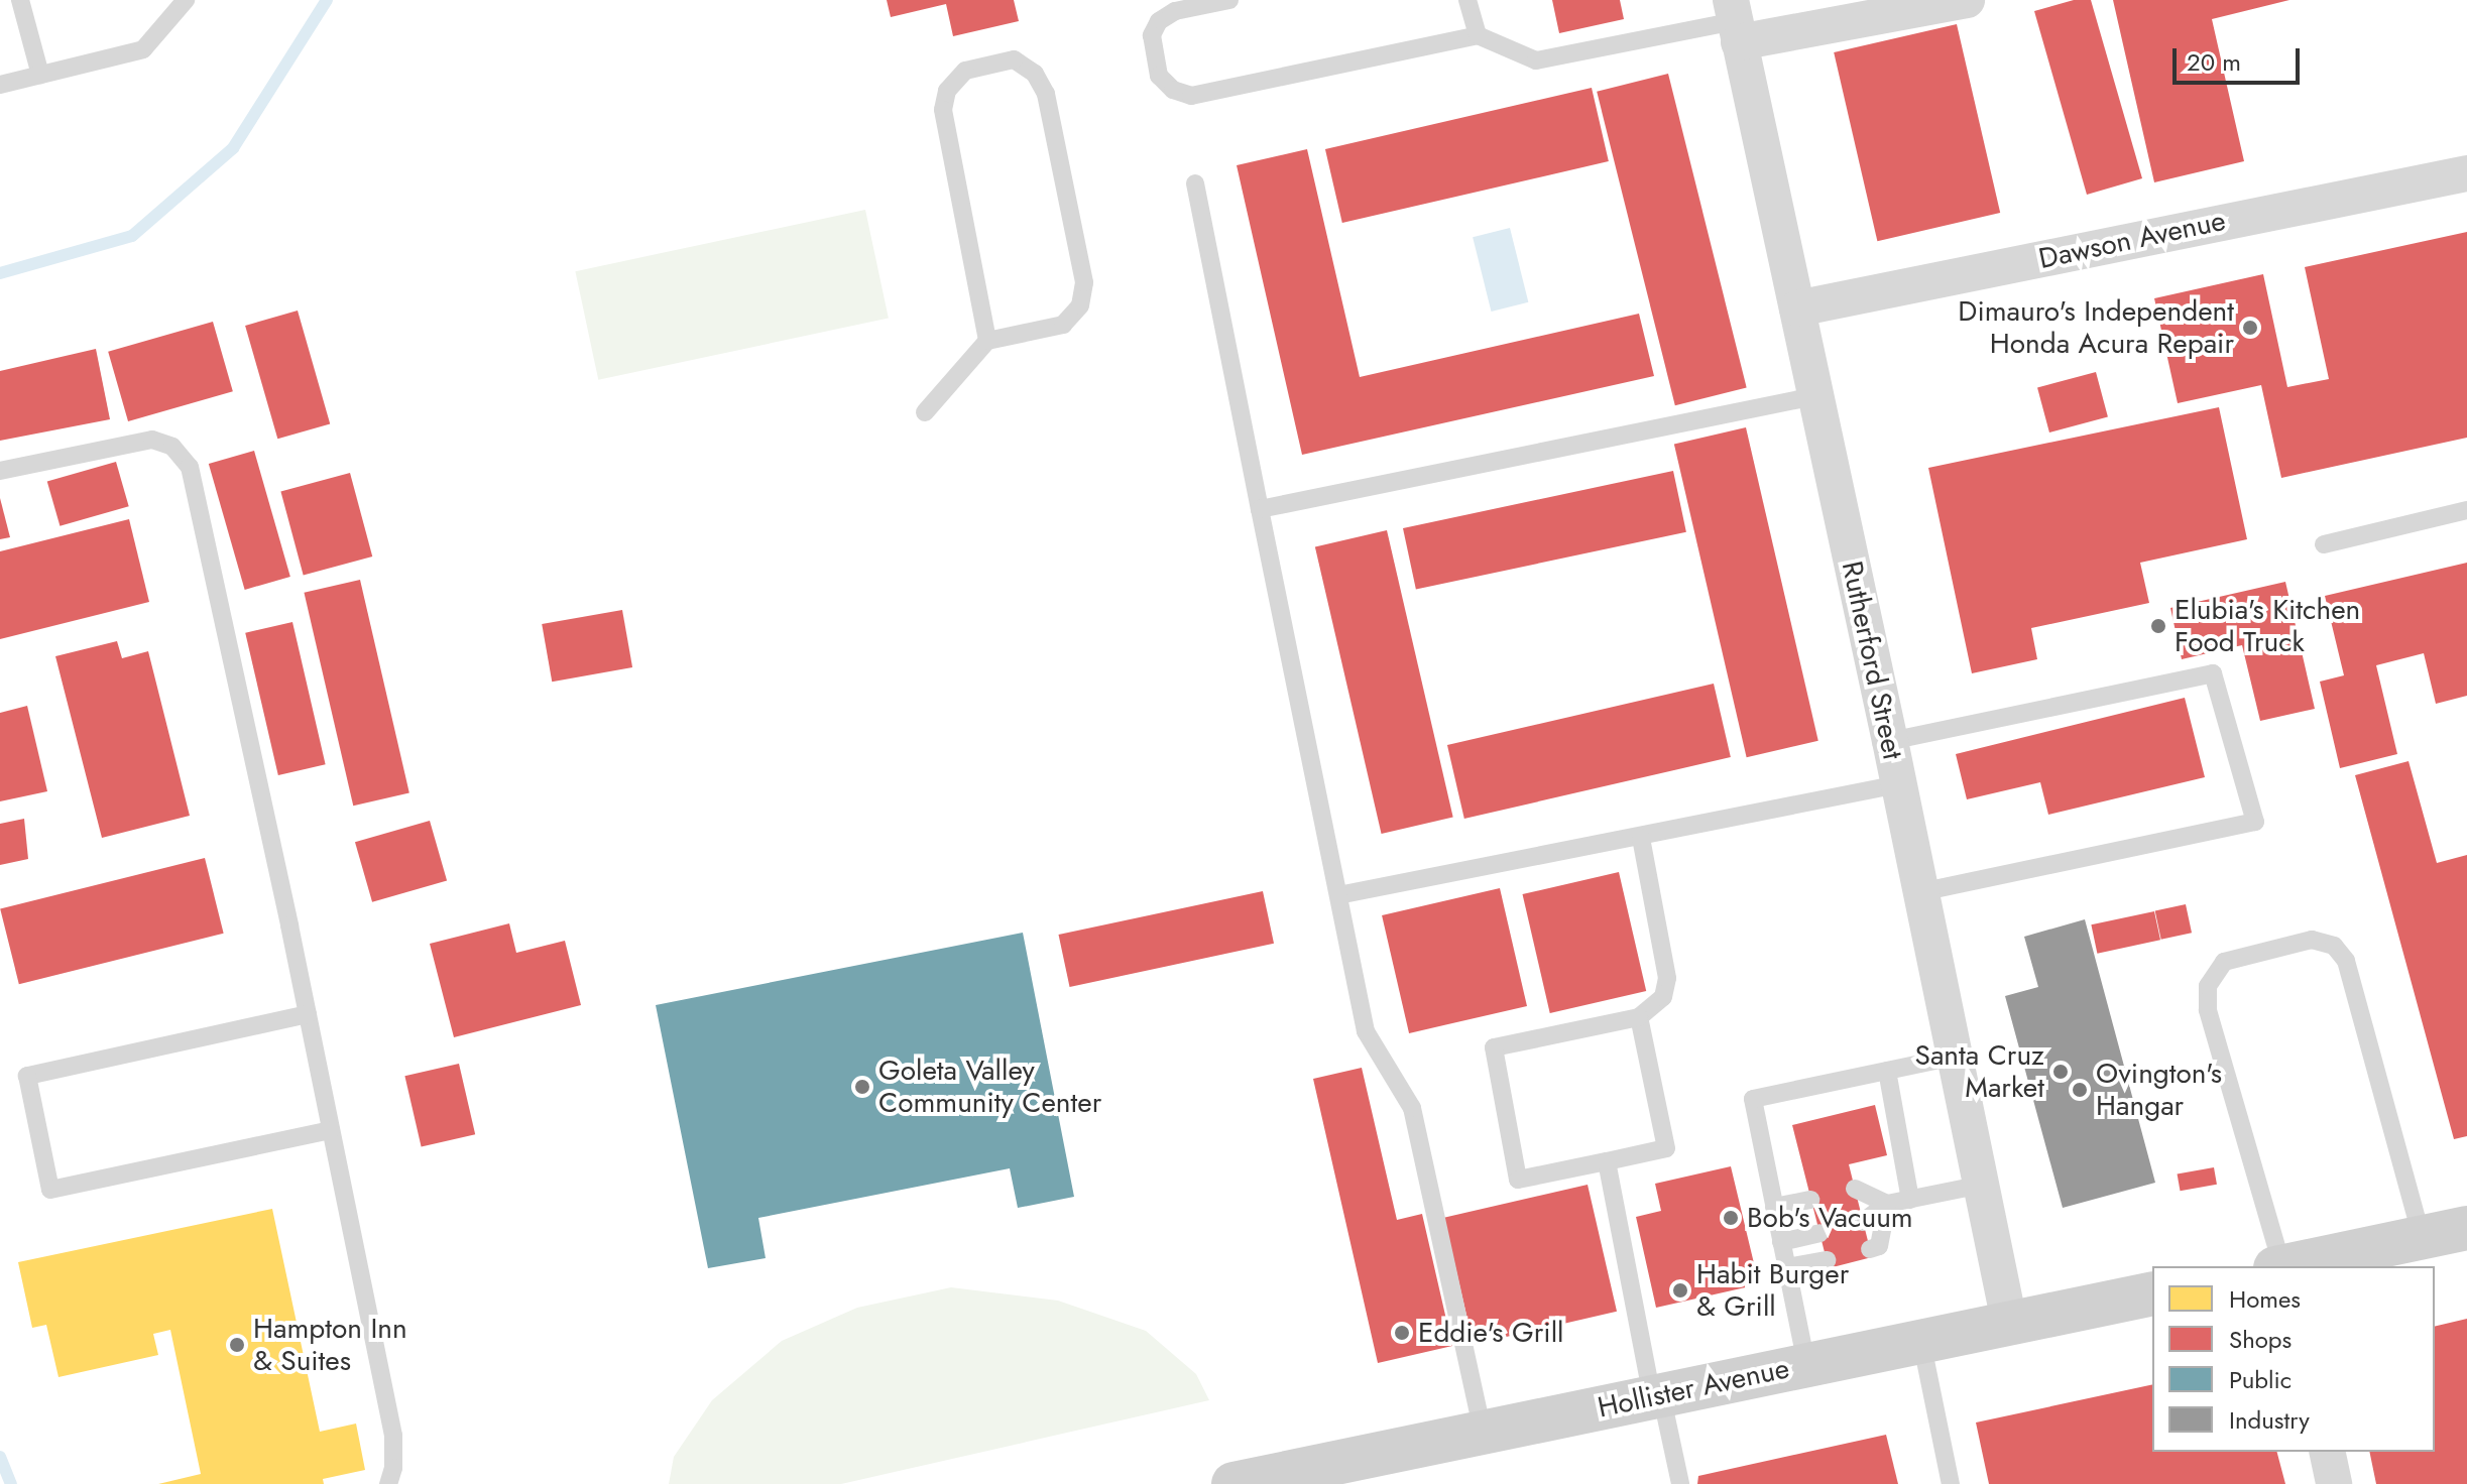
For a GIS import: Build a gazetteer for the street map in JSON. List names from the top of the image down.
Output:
{
  "streets": {
    "main road": ["Hollister Avenue"],
    "street": ["Dawson Avenue", "Rutherford Street"]
  },
  "crossings": [
    ["Dawson Avenue", "Rutherford Street"],
    ["Rutherford Street", "Hollister Avenue"]
  ],
  "places": [
    "Dimauro's Independent Honda Acura Repair",
    "Elubia's Kitchen Food Truck",
    "Santa Cruz Market",
    "Goleta Valley Community Center",
    "Ovington's Hangar",
    "Bob's Vacuum",
    "Habit Burger & Grill",
    "Eddie's Grill",
    "Hampton Inn & Suites"
  ],
  "legend": [
    "Homes",
    "Shops",
    "Public",
    "Industry"
  ],
  "scale_bar": "20 m"
}
